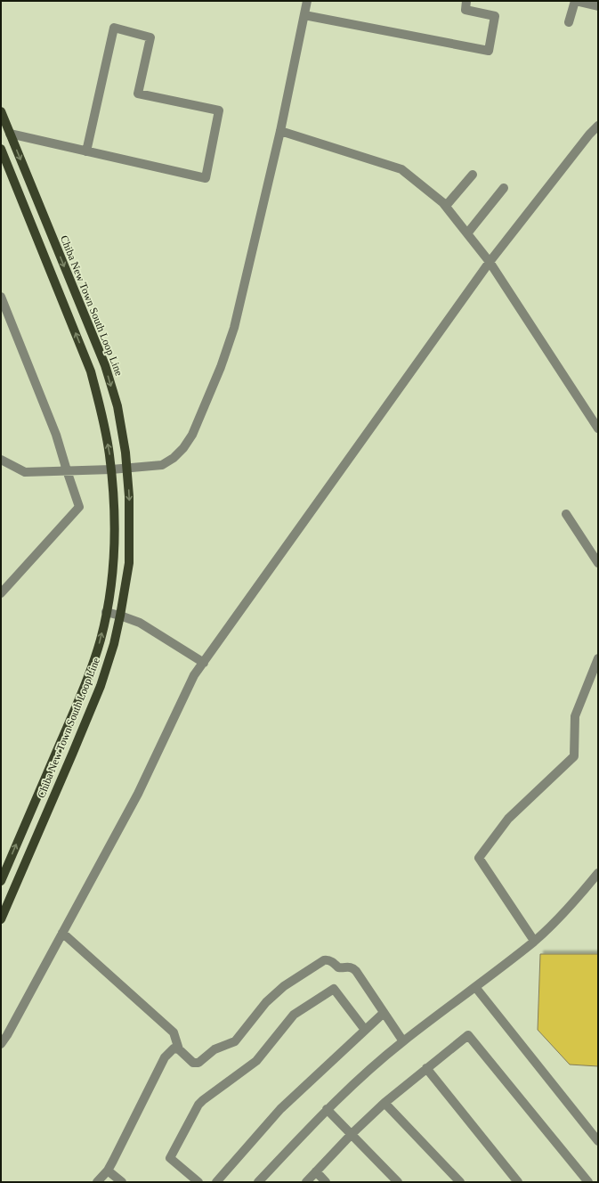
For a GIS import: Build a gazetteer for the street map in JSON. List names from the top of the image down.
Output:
{
  "streets": {
    "main road": ["Chiba New Town South Loop Line"]
  }
}
